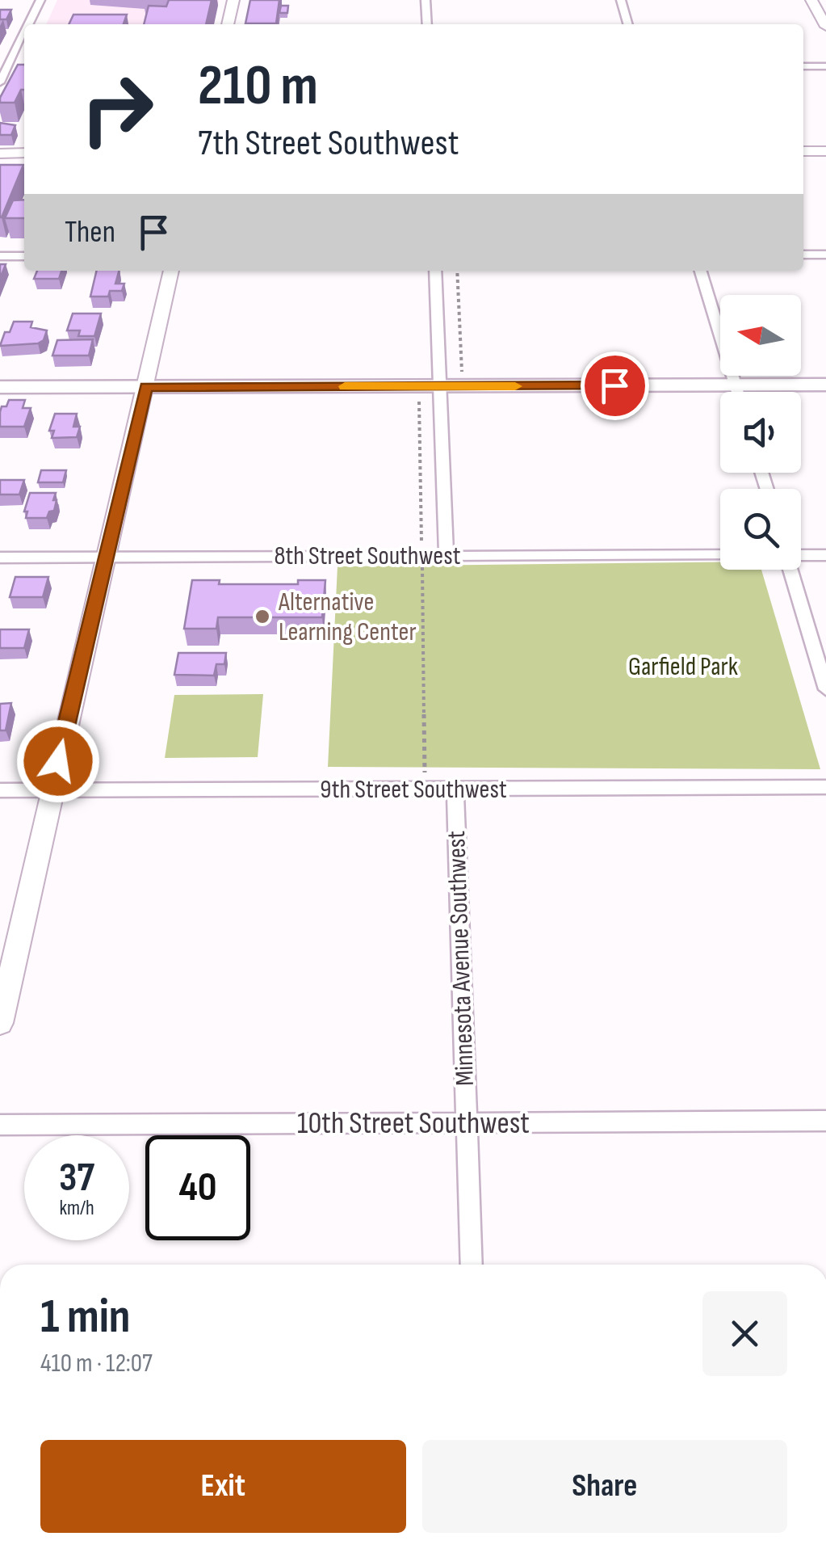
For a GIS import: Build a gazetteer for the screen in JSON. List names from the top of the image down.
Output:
{
  "streets": {
    "street": [
      "8th Street Southwest",
      "9th Street Southwest",
      "Minnesota Avenue Southwest",
      "10th Street Southwest"
    ]
  },
  "crossings": [
    ["9th Street Southwest", "Minnesota Avenue Southwest"],
    ["Minnesota Avenue Southwest", "10th Street Southwest"]
  ],
  "parks": ["Garfield Park"],
  "places": ["Alternative Learning Center"],
  "north": "left",
  "page": {
    "turn": ["210 m", "7th Street Southwest"],
    "then": "Then",
    "speed": "37 km/h",
    "limit": "40",
    "heading": ["1 min", "410 m · 12:07"],
    "buttons": ["Exit", "Share"]
  }
}
